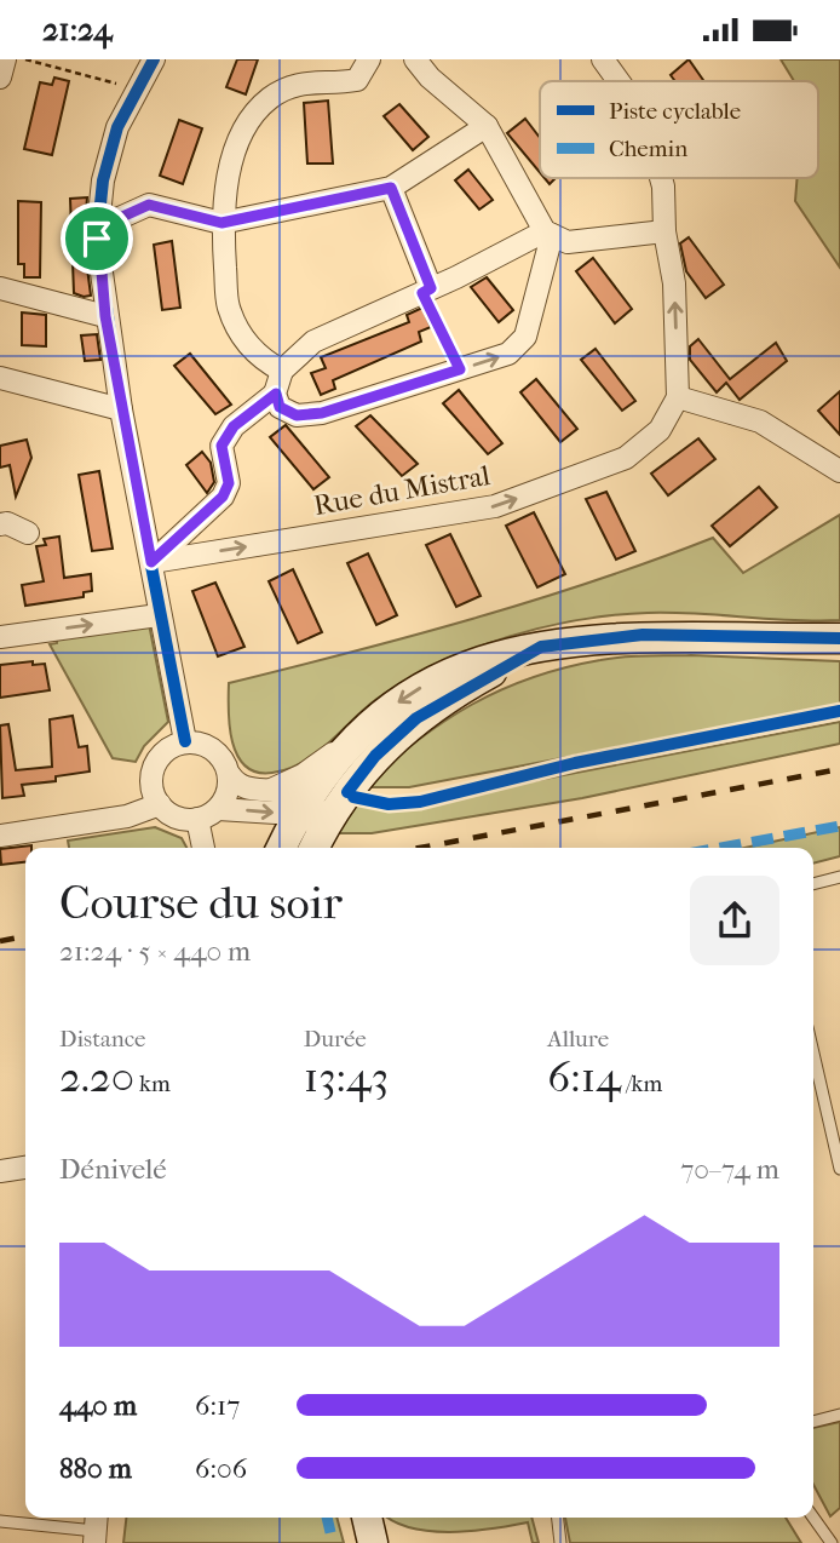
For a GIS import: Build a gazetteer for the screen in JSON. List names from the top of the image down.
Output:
{
  "streets": {
    "street": ["Rue du Mistral"]
  },
  "legend": ["Piste cyclable", "Chemin"],
  "page": {
    "status": "21:24",
    "heading": ["Course du soir", "21:24 · 5 × 440 m"],
    "stats": [
      ["Distance", "2.20 km"],
      ["Durée", "13:43"],
      ["Allure", "6:14 /km"]
    ],
    "chart": ["Dénivelé", "70–74 m"],
    "list": [
      {
        "name": "440 m",
        "note": "6:17"
      },
      {
        "name": "880 m",
        "note": "6:06"
      }
    ]
  }
}
